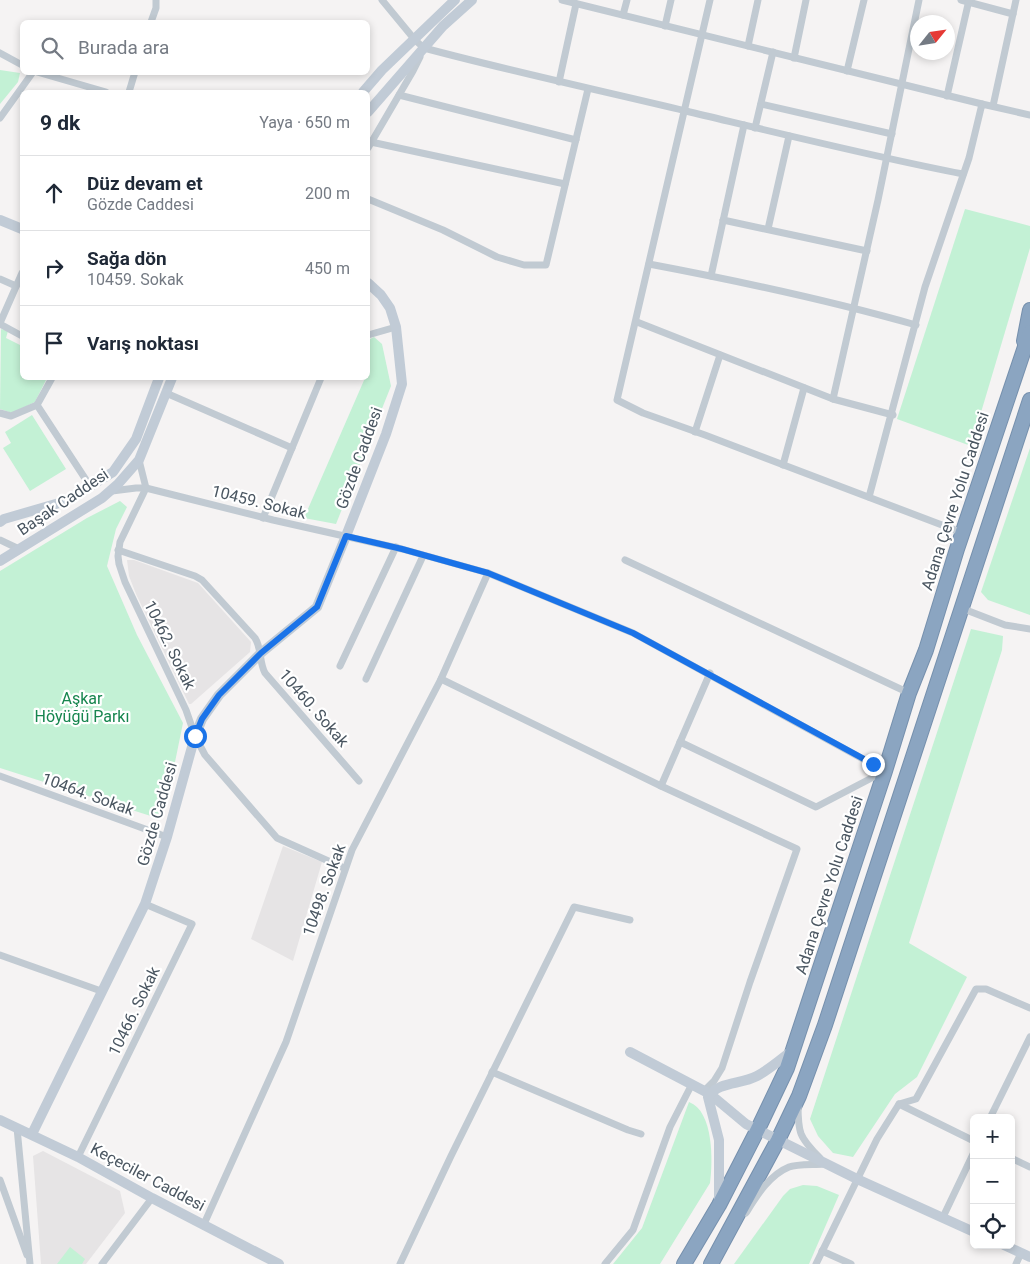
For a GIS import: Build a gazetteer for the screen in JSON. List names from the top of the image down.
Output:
{
  "streets": {
    "highway": ["Adana Çevre Yolu Caddesi"],
    "street": [
      "Gözde Caddesi",
      "Başak Caddesi",
      "10459. Sokak",
      "10462. Sokak",
      "10460. Sokak",
      "10464. Sokak",
      "10498. Sokak",
      "10466. Sokak",
      "Keçeciler Caddesi"
    ]
  },
  "crossings": [
    ["Gözde Caddesi", "10459. Sokak"],
    ["Gözde Caddesi", "10462. Sokak"],
    ["Gözde Caddesi", "10460. Sokak"],
    ["Gözde Caddesi", "10464. Sokak"],
    ["Gözde Caddesi", "10466. Sokak"],
    ["Gözde Caddesi", "Keçeciler Caddesi"],
    ["Adana Çevre Yolu Caddesi", "10459. Sokak"],
    ["Başak Caddesi", "10459. Sokak"],
    ["10459. Sokak", "10498. Sokak"],
    ["10462. Sokak", "10460. Sokak"],
    ["10462. Sokak", "10498. Sokak"],
    ["10498. Sokak", "Keçeciler Caddesi"],
    ["10466. Sokak", "Keçeciler Caddesi"]
  ],
  "parks": ["Aşkar Höyüğü Parkı"],
  "north": "top right",
  "page": {
    "search": "Burada ara",
    "heading": ["9 dk", "Yaya · 650 m"],
    "list": [
      ["Düz devam et", "Gözde Caddesi", "200 m"],
      ["Sağa dön", "10459. Sokak", "450 m"],
      "Varış noktası"
    ],
    "map_buttons": ["+", "−"]
  }
}
